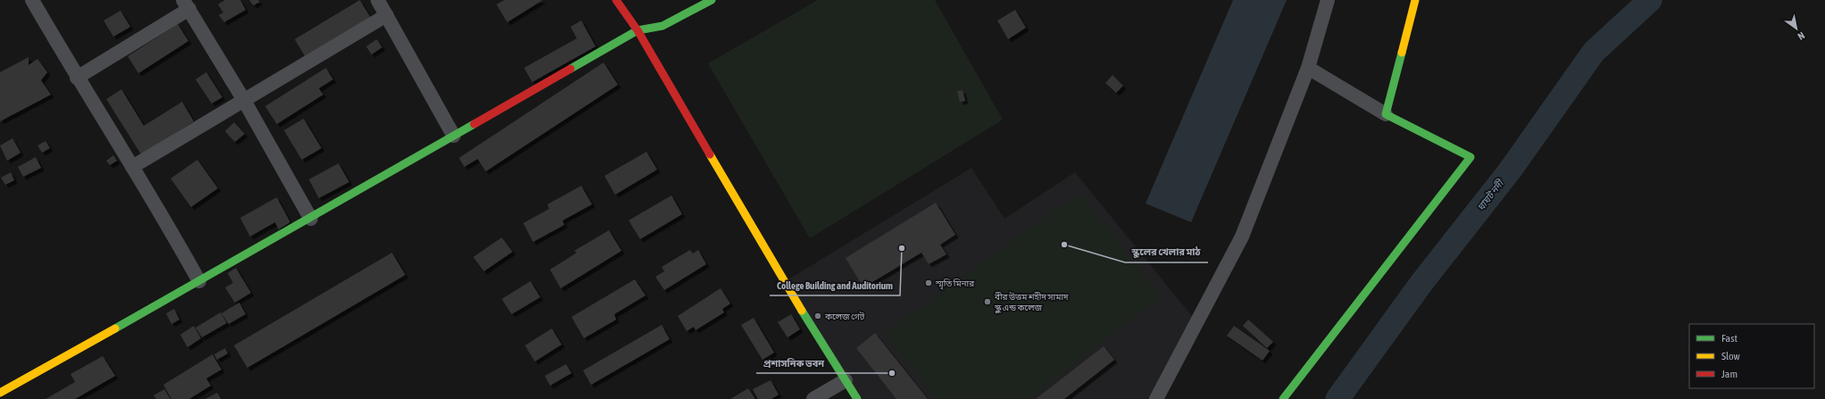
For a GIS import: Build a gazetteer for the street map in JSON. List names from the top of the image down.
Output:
{
  "water": ["ঘাঘট নদী"],
  "places": [
    "স্কুলের খেলার মাঠ",
    "College Building and Auditorium",
    "স্মৃতি মিনার",
    "বীর উত্তম শহীদ সামাদ স্কুল এন্ড কলেজ",
    "কলেজ গেট",
    "প্রশাসনিক ভবন"
  ],
  "legend": ["Fast", "Slow", "Jam"],
  "north": "bottom right"
}
